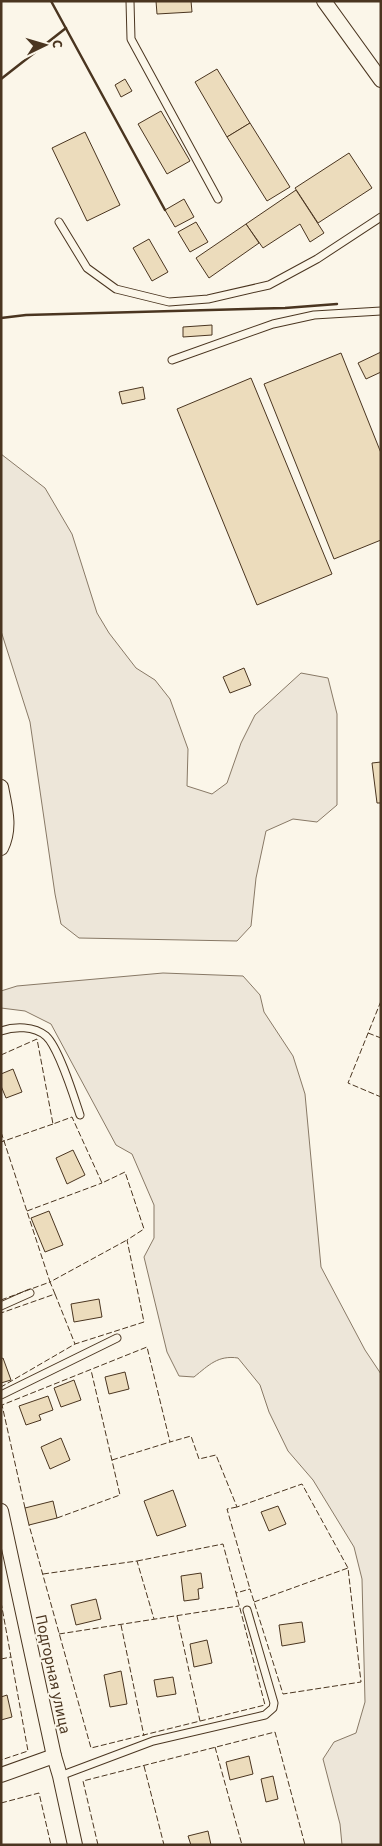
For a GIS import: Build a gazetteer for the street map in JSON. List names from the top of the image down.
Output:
{
  "streets": {
    "street": ["Подгорная улица"]
  },
  "north": "right"
}
